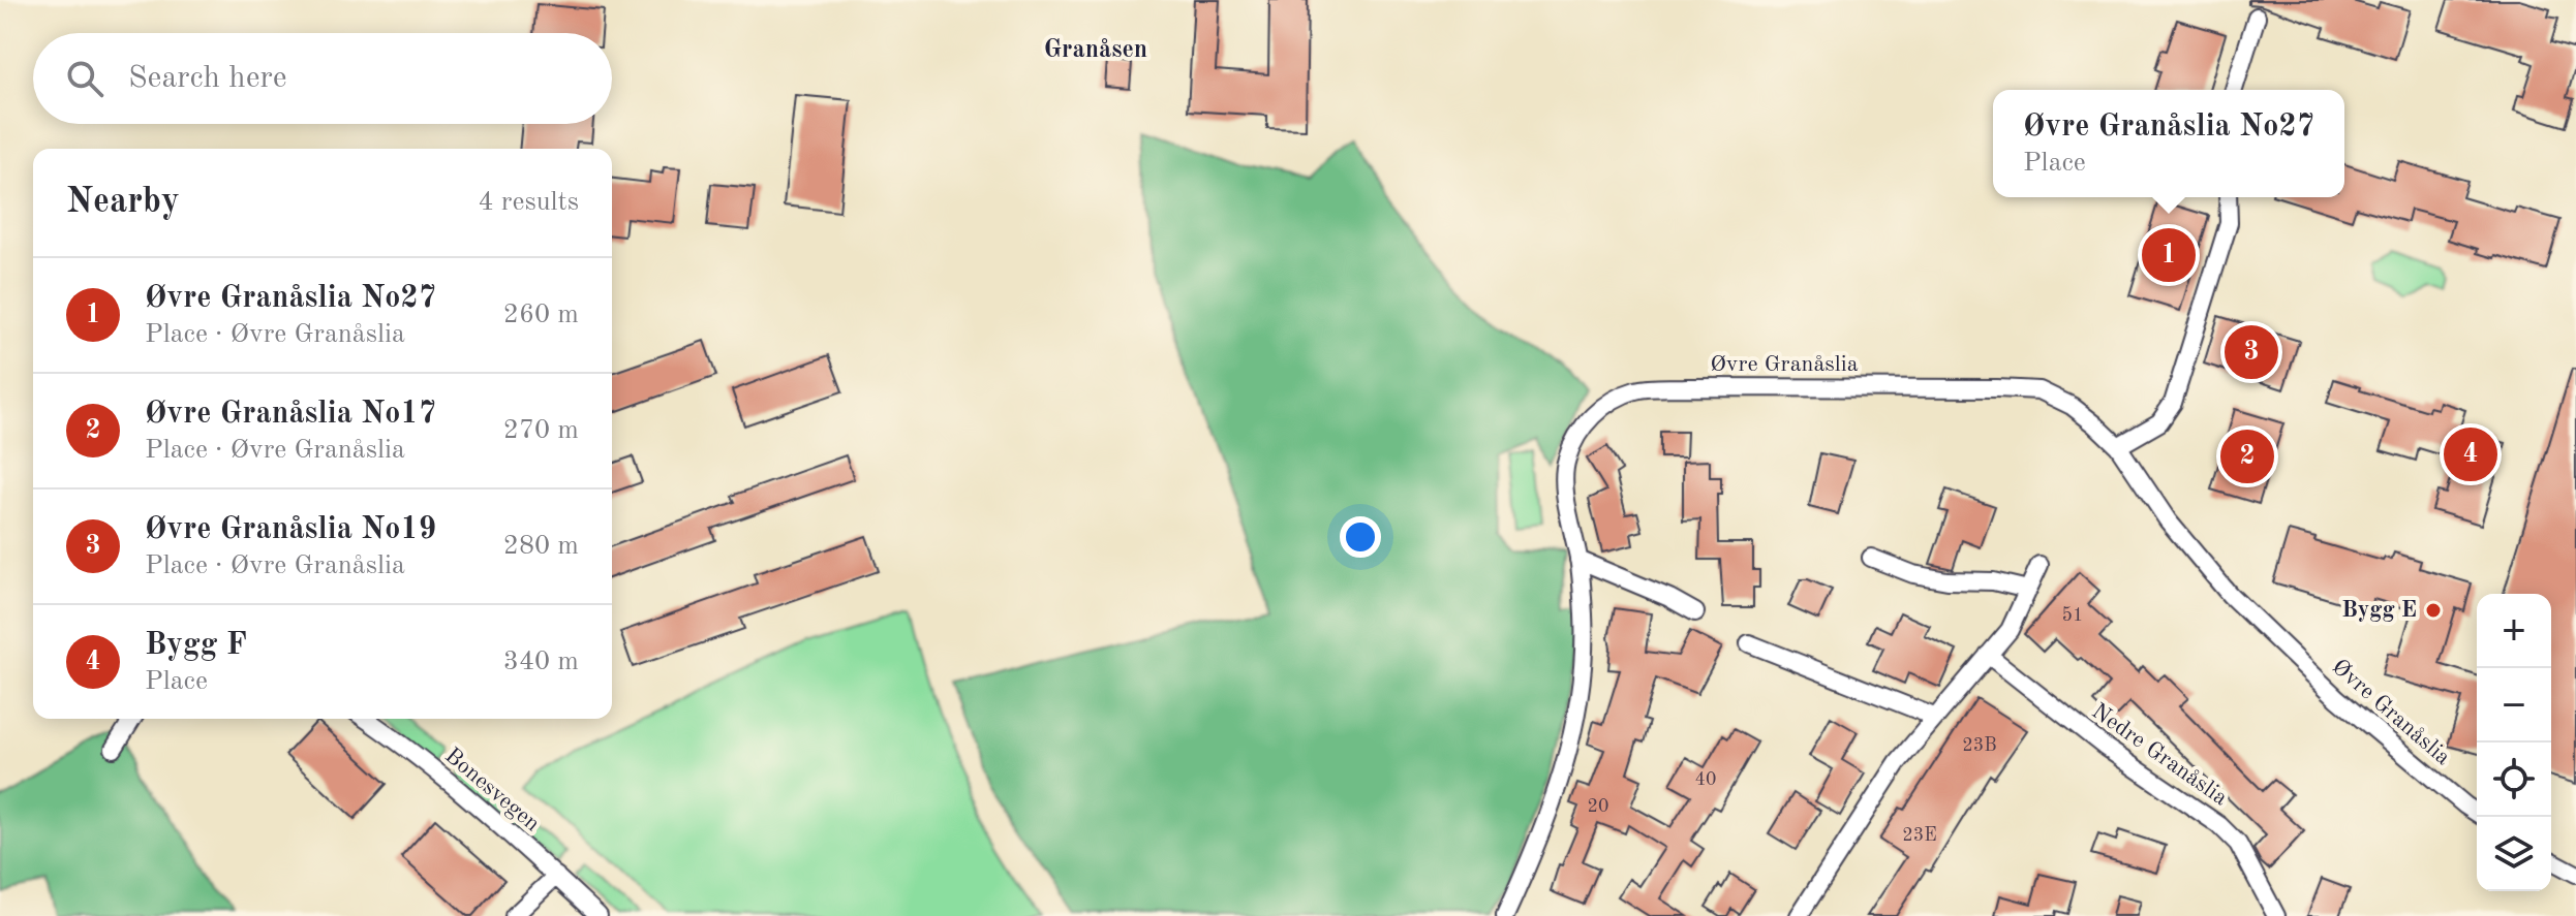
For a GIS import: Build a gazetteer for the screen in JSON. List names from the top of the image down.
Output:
{
  "streets": {
    "street": ["Øvre Granåslia", "Nedre Granåslia", "Bonesvegen"]
  },
  "districts": ["Granåsen"],
  "places": ["Bygg E"],
  "house_numbers": [
    "51",
    "23B",
    "40",
    "20",
    "23E"
  ],
  "page": {
    "search": "Search here",
    "popup": ["Øvre Granåslia No27", "Place"],
    "heading": ["Nearby", "4 results"],
    "pins": [
      "1",
      "3",
      "4",
      "2"
    ],
    "list": [
      {
        "mark": "1",
        "name": "Øvre Granåslia No27",
        "note": "Place · Øvre Granåslia",
        "value": "260 m"
      },
      {
        "mark": "2",
        "name": "Øvre Granåslia No17",
        "note": "Place · Øvre Granåslia",
        "value": "270 m"
      },
      {
        "mark": "3",
        "name": "Øvre Granåslia No19",
        "note": "Place · Øvre Granåslia",
        "value": "280 m"
      },
      {
        "mark": "4",
        "name": "Bygg F",
        "note": "Place",
        "value": "340 m"
      }
    ],
    "map_buttons": ["+", "−"]
  }
}
